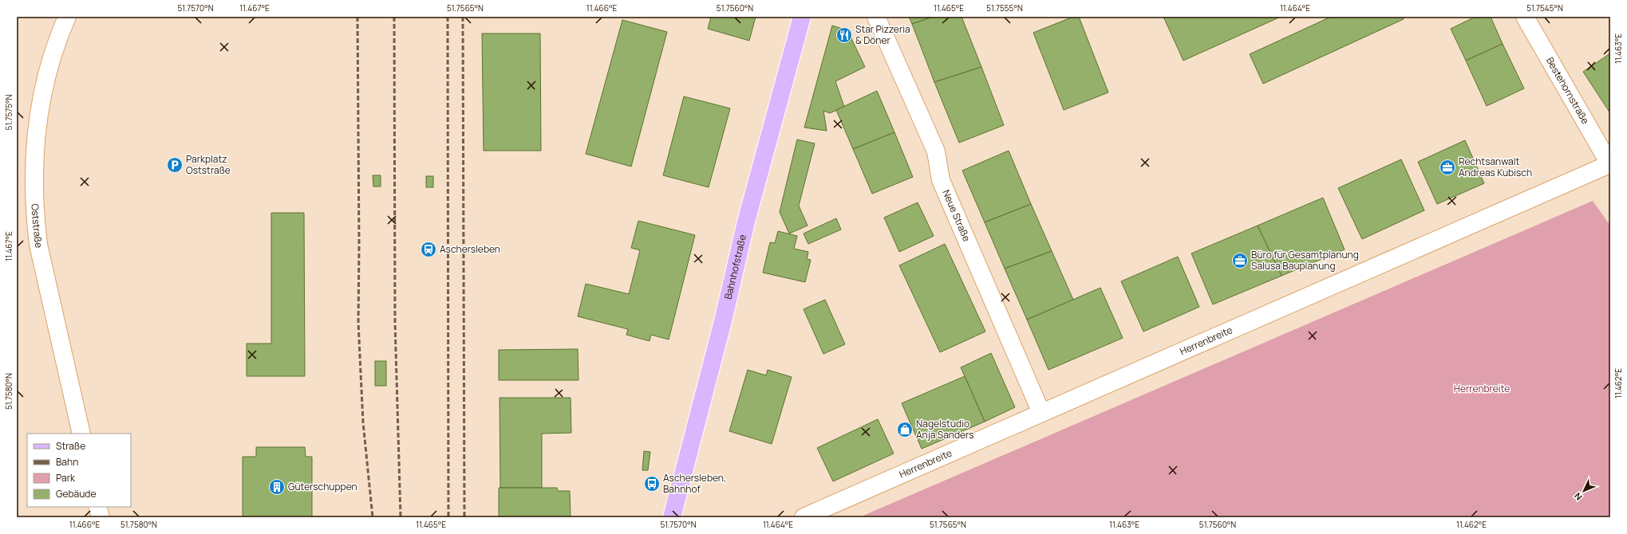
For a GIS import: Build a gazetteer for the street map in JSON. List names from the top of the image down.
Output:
{
  "streets": {
    "main road": ["Bahnhofstraße"],
    "street": [
      "Bestehornstraße",
      "Neue Straße",
      "Oststraße",
      "Herrenbreite"
    ]
  },
  "crossings": [
    ["Bestehornstraße", "Herrenbreite"],
    ["Neue Straße", "Herrenbreite"]
  ],
  "parks": ["Herrenbreite"],
  "places": {
    "restaurant": ["Star Pizzeria & Döner"],
    "parking": ["Parkplatz Oststraße"],
    "office": ["Rechtsanwalt Andreas Kubisch", "Büro für Gesamtplanung Salusa Bauplanung"],
    "station": ["Aschersleben"],
    "shop": ["Nagelstudio Anja Sanders"],
    "bus stop": ["Aschersleben, Bahnhof"],
    "building": ["Güterschuppen"]
  },
  "legend": [
    "Straße",
    "Bahn",
    "Park",
    "Gebäude"
  ],
  "north": "bottom left",
  "coordinates": [
    "51.7570°N",
    "11.467°E",
    "51.7565°N",
    "11.466°E",
    "51.7560°N",
    "11.465°E",
    "51.7555°N",
    "11.464°E",
    "51.7545°N",
    "11.463°E",
    "51.7575°N",
    "11.462°E",
    "51.7580°N"
  ]
}
